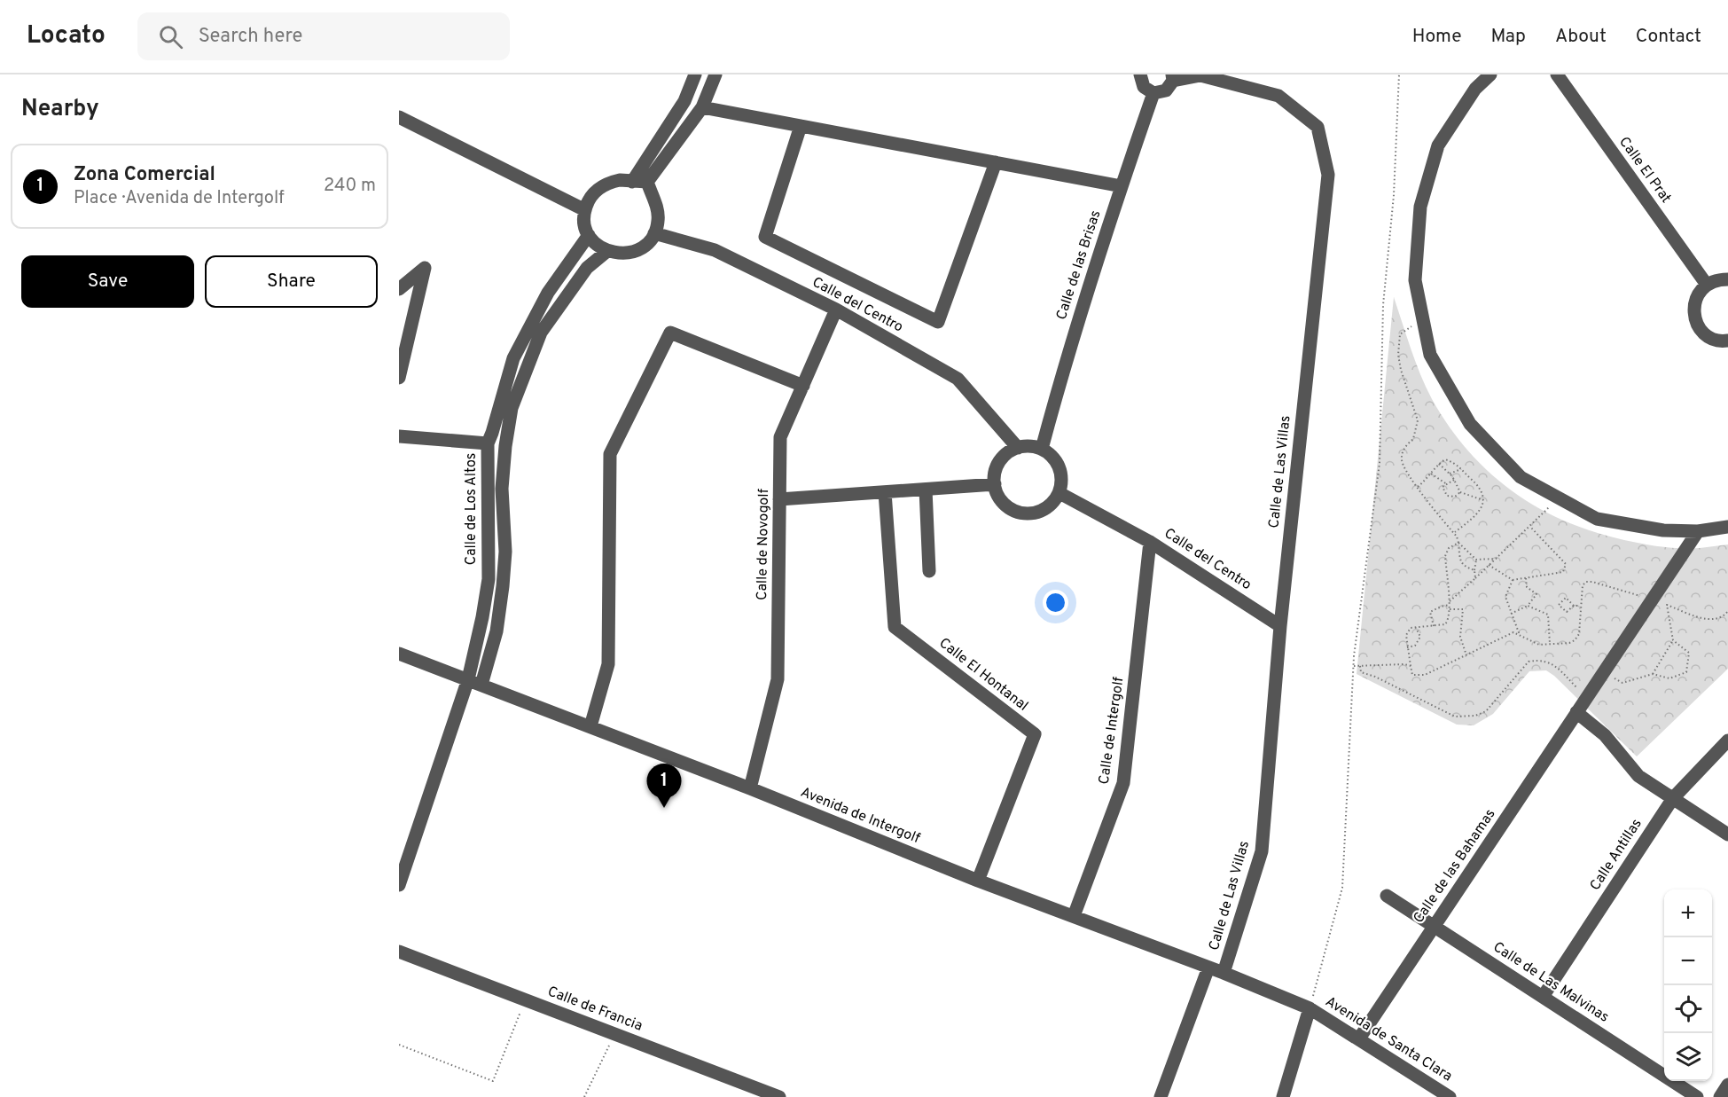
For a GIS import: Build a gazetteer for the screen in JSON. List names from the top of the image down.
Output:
{
  "streets": {
    "street": [
      "Calle El Prat",
      "Calle de las Brisas",
      "Calle del Centro",
      "Calle de Las Villas",
      "Calle de Los Altos",
      "Calle de Novogolf",
      "Calle El Hontanal",
      "Calle de Intergolf",
      "Avenida de Intergolf",
      "Calle Antillas",
      "Calle de las Bahamas",
      "Calle de Las Malvinas",
      "Calle de Francia",
      "Avenida de Santa Clara"
    ]
  },
  "crossings": [
    ["Calle de las Brisas", "Calle del Centro"],
    ["Calle del Centro", "Calle de Las Villas"],
    ["Calle del Centro", "Calle de Los Altos"],
    ["Calle del Centro", "Calle de Novogolf"],
    ["Calle del Centro", "Calle de Intergolf"],
    ["Calle de Las Villas", "Avenida de Intergolf"],
    ["Calle de Los Altos", "Avenida de Intergolf"],
    ["Calle de Novogolf", "Avenida de Intergolf"],
    ["Calle El Hontanal", "Avenida de Intergolf"],
    ["Calle de Intergolf", "Avenida de Intergolf"],
    ["Avenida de Intergolf", "Avenida de Santa Clara"],
    ["Calle Antillas", "Calle de Las Malvinas"],
    ["Calle de las Bahamas", "Calle de Las Malvinas"],
    ["Calle de las Bahamas", "Avenida de Santa Clara"]
  ],
  "page": {
    "header": "Locato",
    "search": "Search here",
    "nav": [
      "Home",
      "Map",
      "About",
      "Contact"
    ],
    "heading": "Nearby",
    "list": [
      {
        "mark": "1",
        "name": "Zona Comercial",
        "note": "Place · Avenida de Intergolf",
        "value": "240 m"
      }
    ],
    "buttons": ["Save", "Share"],
    "pins": "1",
    "map_buttons": ["+", "−"]
  }
}
